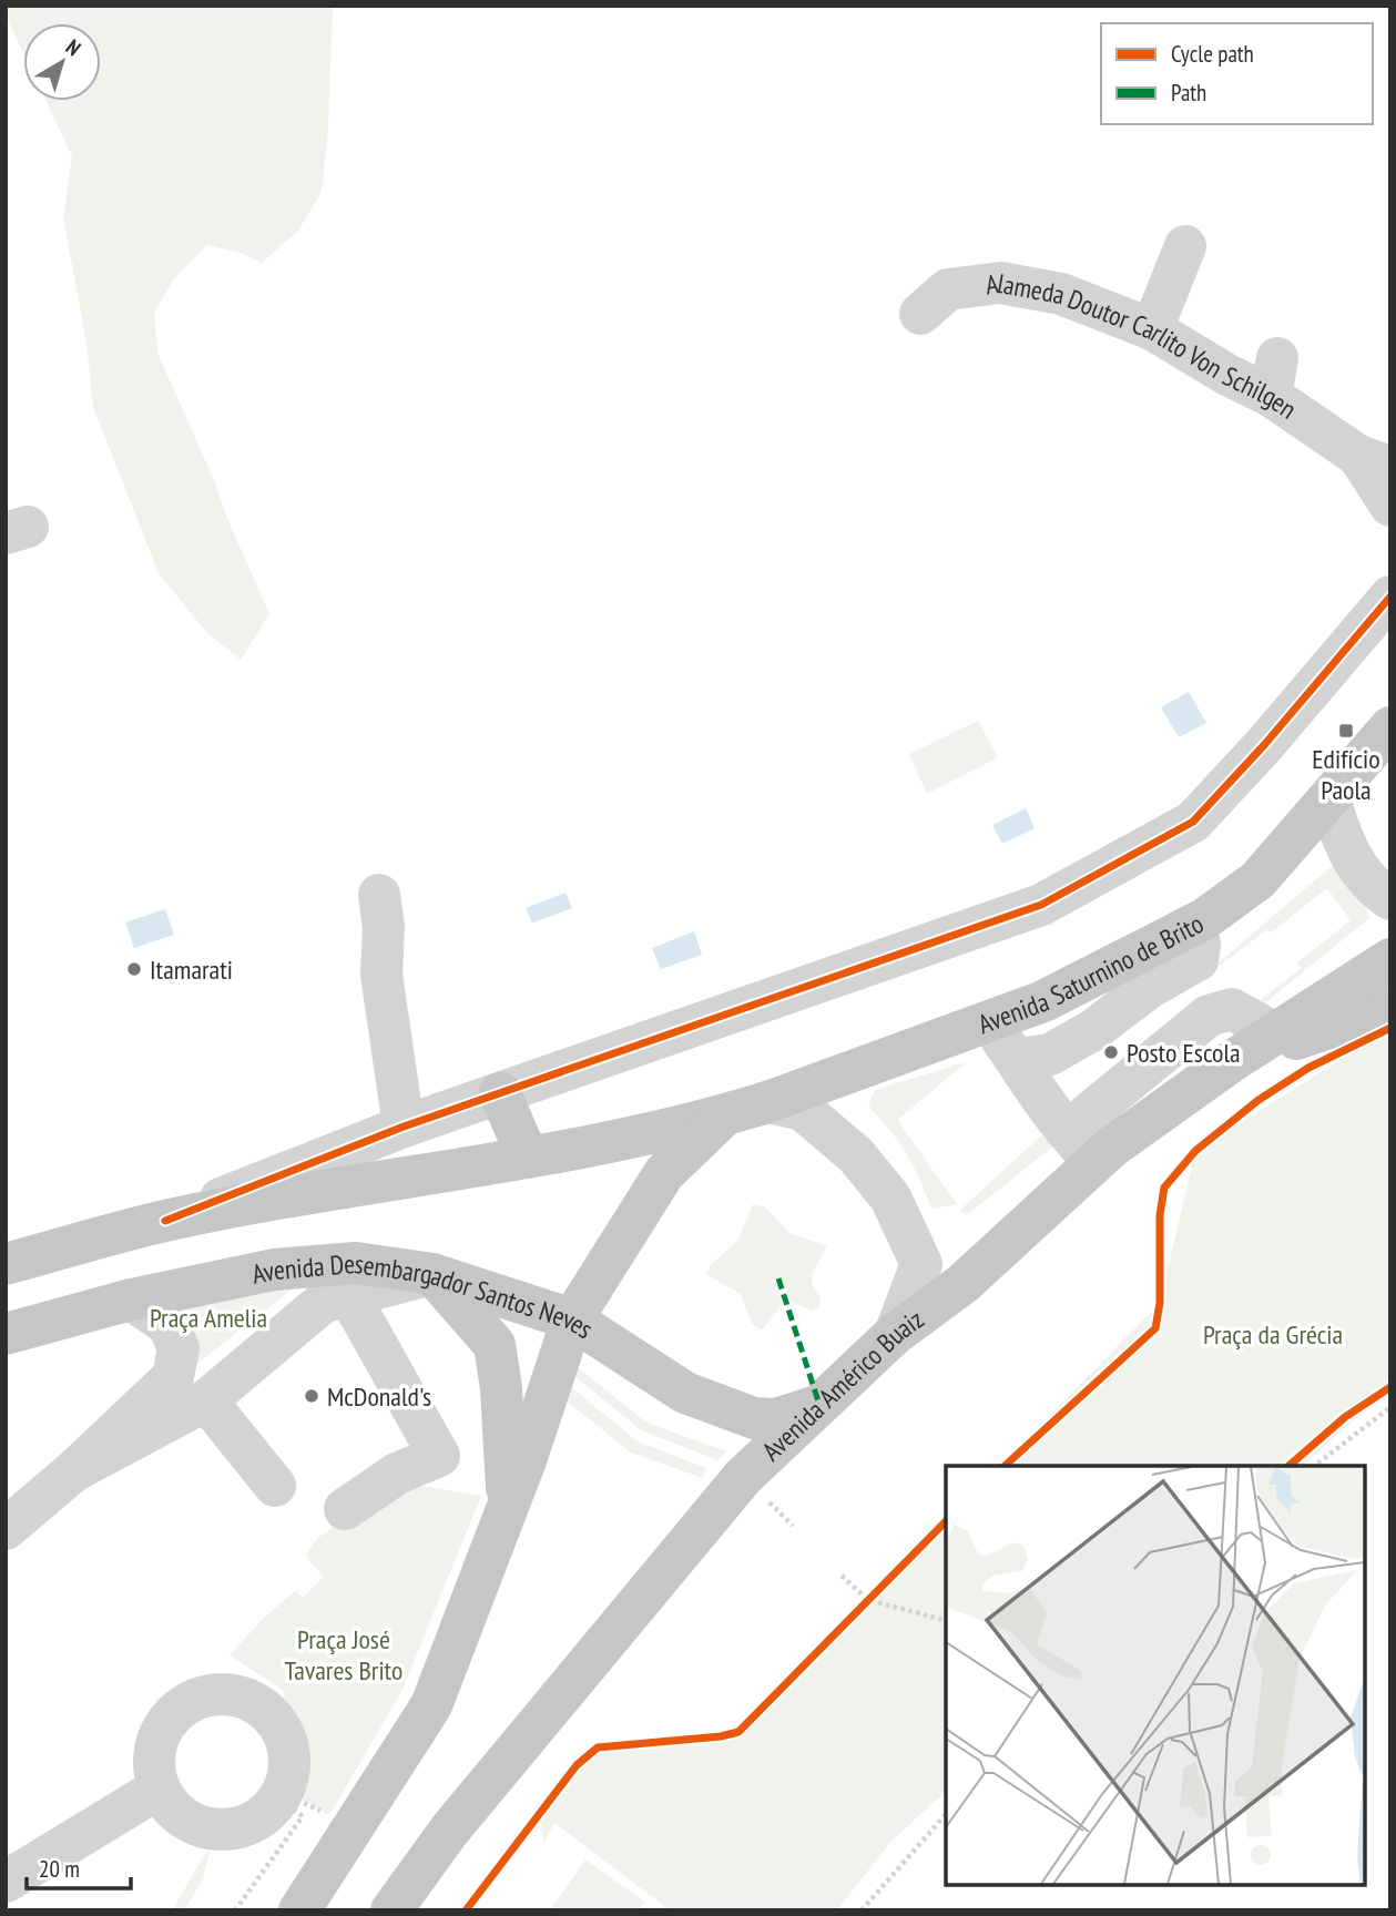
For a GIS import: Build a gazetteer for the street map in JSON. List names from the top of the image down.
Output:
{
  "streets": {
    "main road": ["Avenida Saturnino de Brito", "Avenida Desembargador Santos Neves", "Avenida Américo Buaiz"],
    "street": ["Alameda Doutor Carlito Von Schilgen"]
  },
  "crossings": [
    ["Avenida Desembargador Santos Neves", "Avenida Américo Buaiz"]
  ],
  "parks": ["Praça Amelia", "Praça da Grécia", "Praça José Tavares Brito"],
  "places": {
    "transit": ["Edifício Paola"],
    "other": ["Itamarati", "Posto Escola", "McDonald's"]
  },
  "legend": ["Cycle path", "Path"],
  "scale_bar": "20 m",
  "north": "top right"
}
